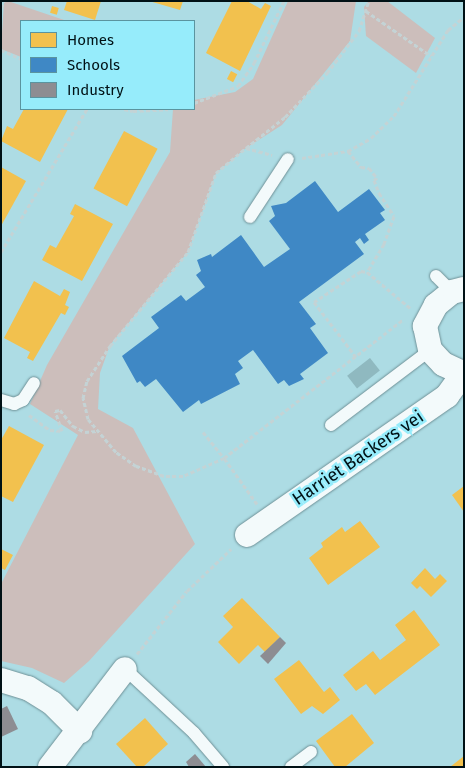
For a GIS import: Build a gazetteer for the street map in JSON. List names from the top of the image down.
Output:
{
  "streets": {
    "street": ["Harriet Backers vei"]
  },
  "legend": ["Homes", "Schools", "Industry"]
}
